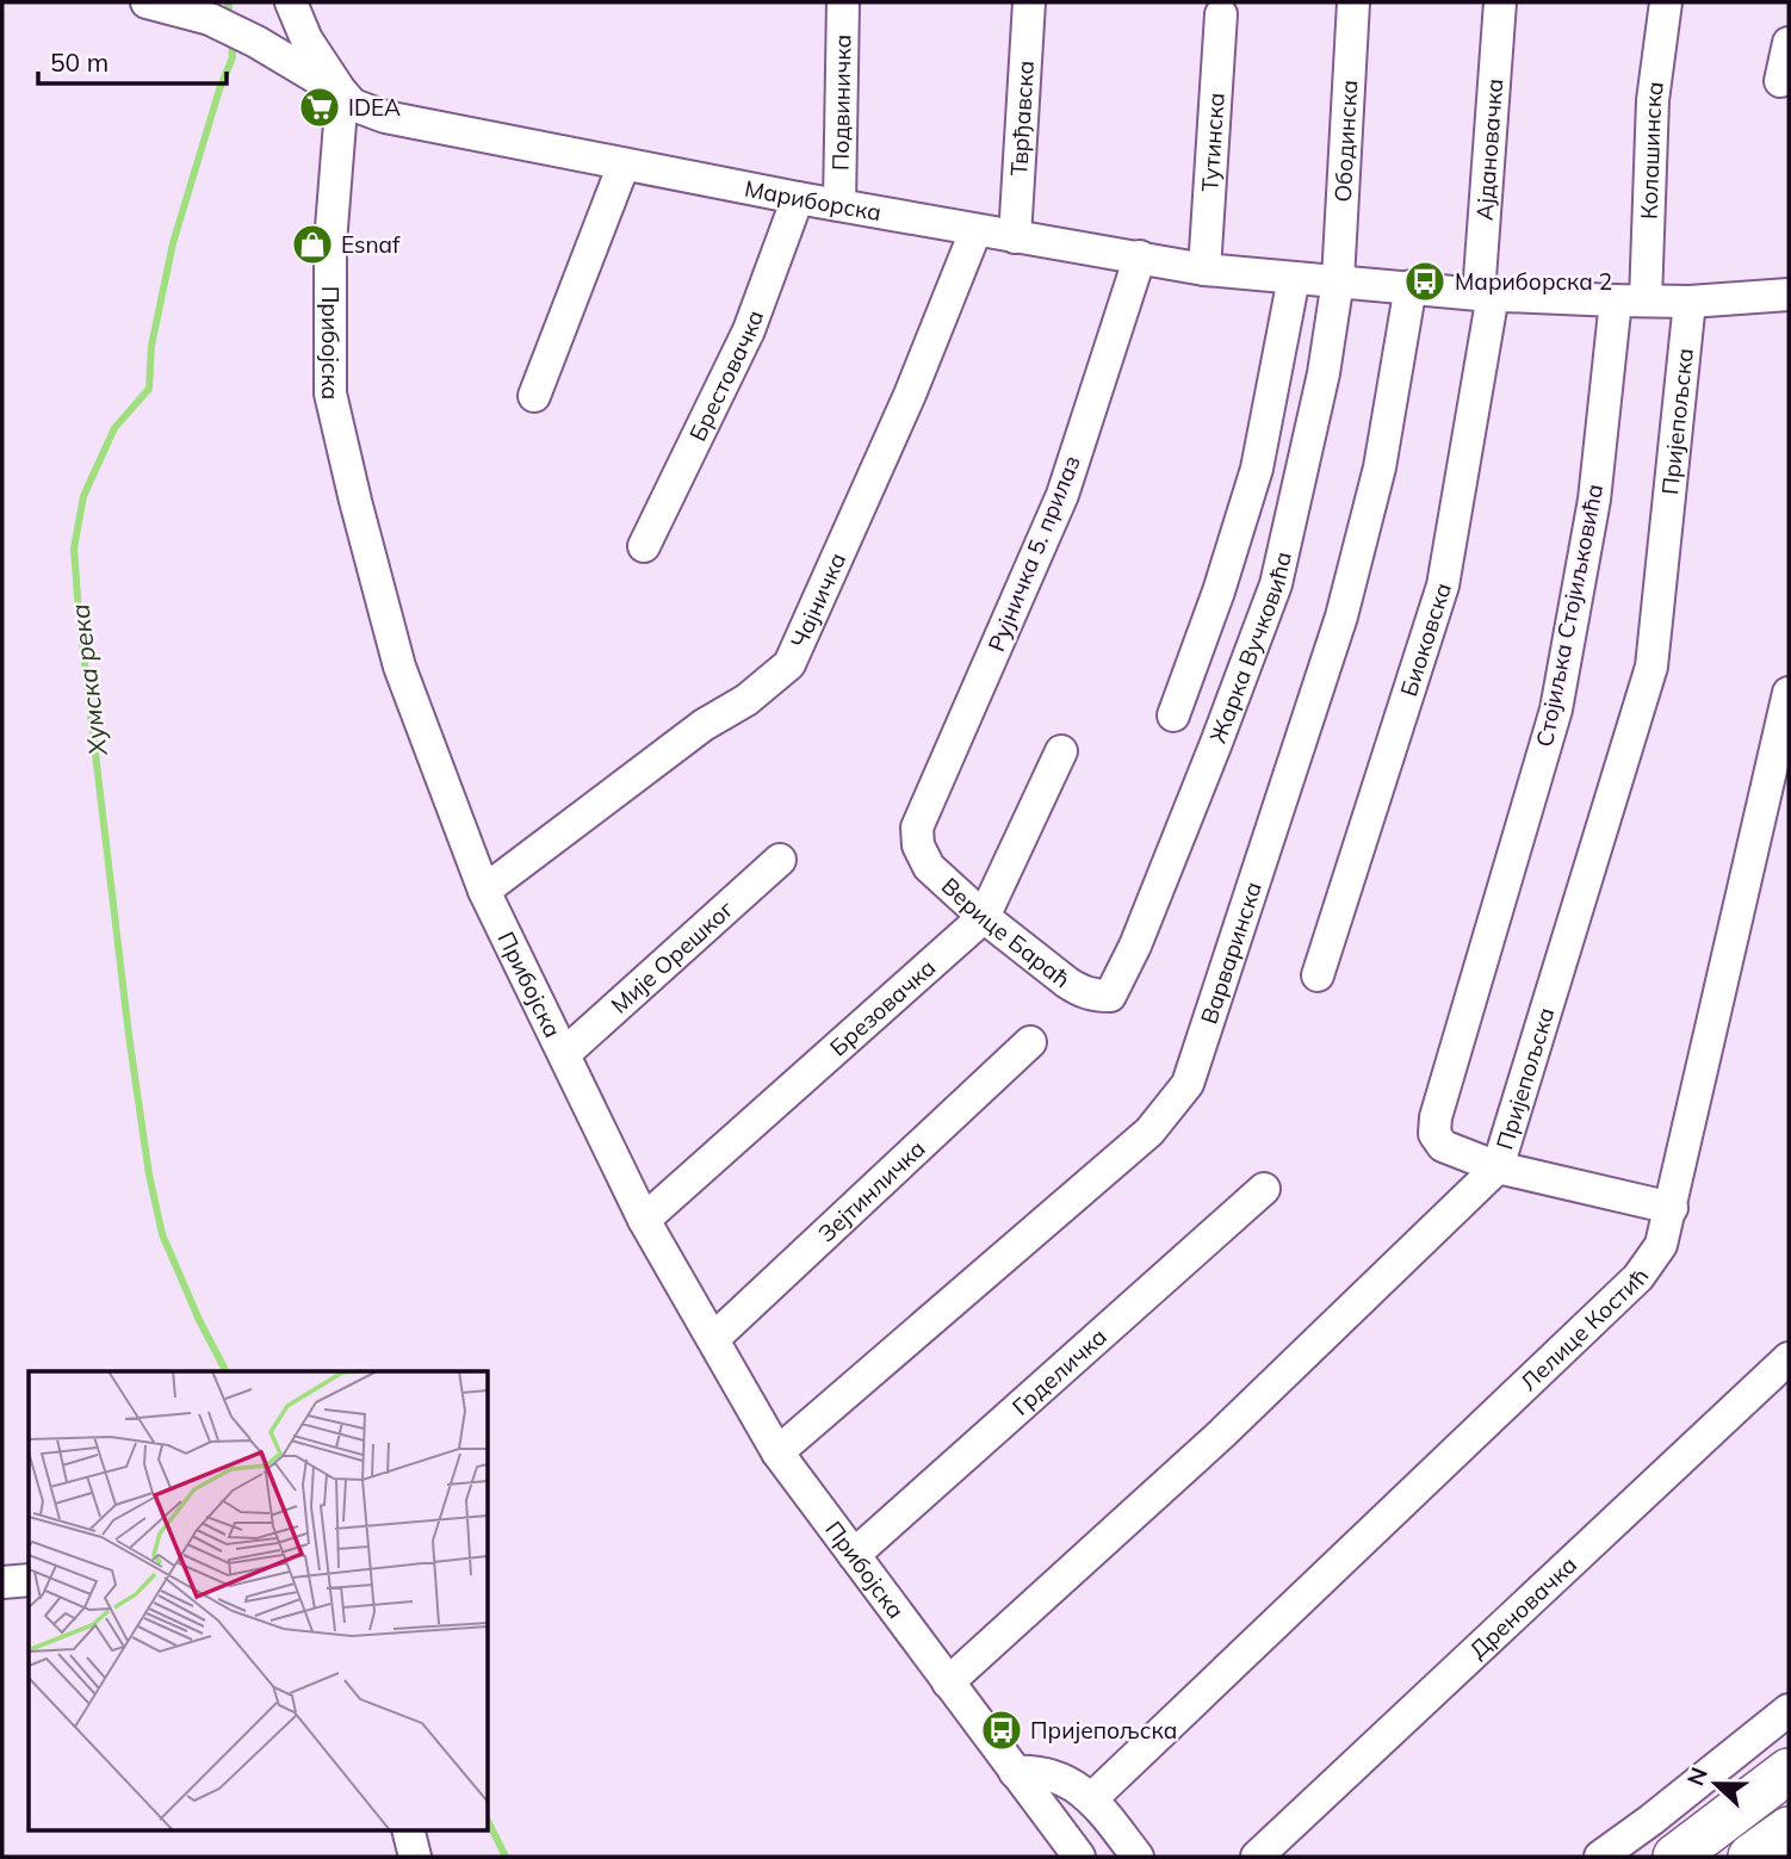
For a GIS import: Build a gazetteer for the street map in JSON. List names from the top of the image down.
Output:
{
  "streets": {
    "street": [
      "Подвиничка",
      "Тврђавска",
      "Тутинска",
      "Ободинска",
      "Ајдановачка",
      "Колашинска",
      "Мариборска",
      "Прибојска",
      "Брестовачка",
      "Пријепољска",
      "Рујничка 5. прилаз",
      "Чајничка",
      "Стојиљка Стојиљковића",
      "Биоковска",
      "Жарка Вучковића",
      "Верице Бараћ",
      "Варваринска",
      "Мије Орешког",
      "Брезовачка",
      "Зејтинличка",
      "Лелице Костић",
      "Грделичка",
      "Дреновачка"
    ]
  },
  "crossings": [
    ["Подвиничка", "Мариборска"],
    ["Тврђавска", "Мариборска"],
    ["Тутинска", "Мариборска"],
    ["Ободинска", "Мариборска"],
    ["Ободинска", "Жарка Вучковића"],
    ["Ајдановачка", "Мариборска"],
    ["Ајдановачка", "Биоковска"],
    ["Колашинска", "Мариборска"],
    ["Колашинска", "Стојиљка Стојиљковића"],
    ["Мариборска", "Прибојска"],
    ["Мариборска", "Брестовачка"],
    ["Мариборска", "Пријепољска"],
    ["Мариборска", "Рујничка 5. прилаз"],
    ["Мариборска", "Чајничка"],
    ["Мариборска", "Стојиљка Стојиљковића"],
    ["Мариборска", "Биоковска"],
    ["Мариборска", "Жарка Вучковића"],
    ["Мариборска", "Варваринска"],
    ["Прибојска", "Пријепољска"],
    ["Прибојска", "Чајничка"],
    ["Прибојска", "Варваринска"],
    ["Прибојска", "Мије Орешког"],
    ["Прибојска", "Брезовачка"],
    ["Прибојска", "Зејтинличка"],
    ["Прибојска", "Грделичка"],
    ["Пријепољска", "Стојиљка Стојиљковића"],
    ["Рујничка 5. прилаз", "Верице Бараћ"],
    ["Жарка Вучковића", "Верице Бараћ"],
    ["Верице Бараћ", "Брезовачка"]
  ],
  "water": ["Хумска река"],
  "places": {
    "supermarket": ["IDEA"],
    "shop": ["Esnaf"],
    "bus stop": ["Мариборска 2", "Пријепољска"]
  },
  "scale_bar": "50 m",
  "north": "left"
}
